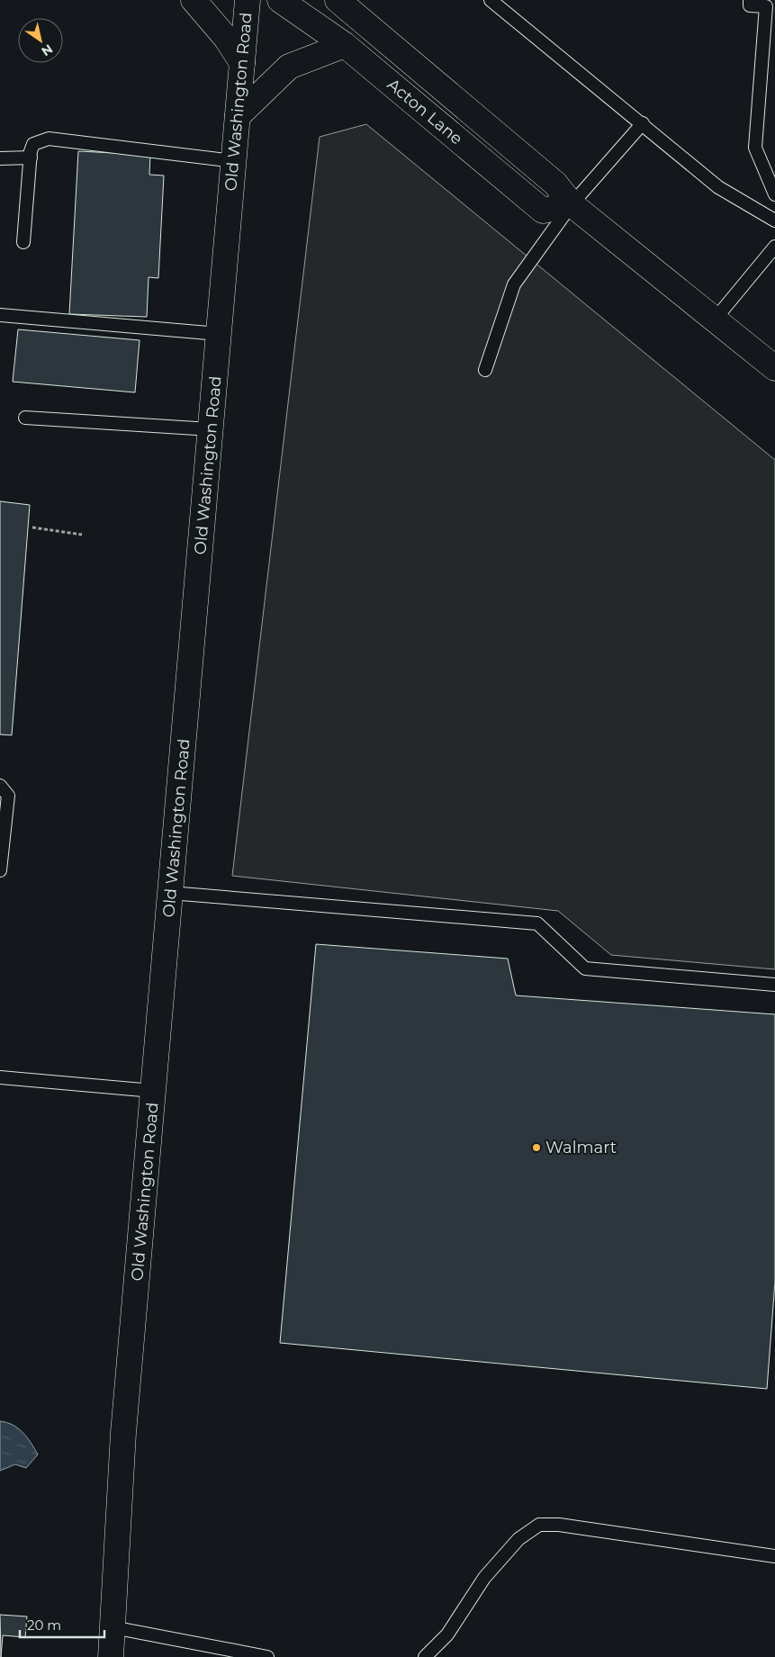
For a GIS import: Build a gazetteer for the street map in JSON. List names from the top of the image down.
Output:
{
  "streets": {
    "main road": ["Old Washington Road", "Acton Lane"]
  },
  "places": ["Walmart"],
  "scale_bar": "20 m",
  "north": "bottom right"
}
